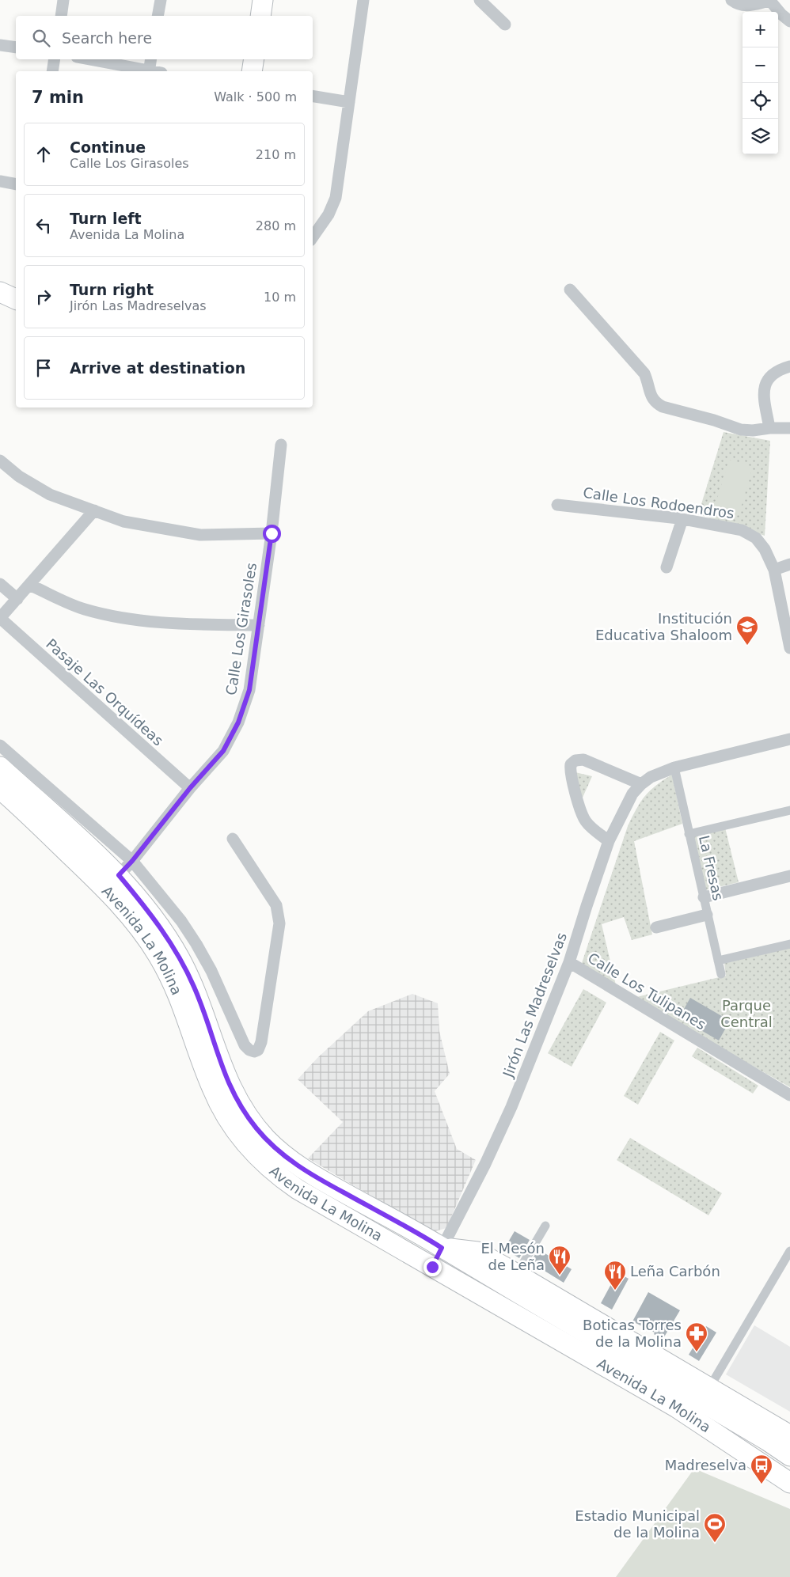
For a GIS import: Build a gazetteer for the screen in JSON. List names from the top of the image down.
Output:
{
  "streets": {
    "main road": ["Avenida La Molina"],
    "street": [
      "Calle Los Rodoendros",
      "Calle Los Girasoles",
      "Pasaje Las Orquídeas",
      "La Fresas",
      "Calle Los Tulipanes",
      "Jirón Las Madreselvas"
    ]
  },
  "crossings": [
    ["Calle Los Girasoles", "Pasaje Las Orquídeas"],
    ["Calle Los Girasoles", "Avenida La Molina"],
    ["La Fresas", "Jirón Las Madreselvas"],
    ["Avenida La Molina", "Jirón Las Madreselvas"],
    ["Calle Los Tulipanes", "Jirón Las Madreselvas"]
  ],
  "parks": ["Parque Central"],
  "places": {
    "school or university": ["Institución Educativa Shaloom"],
    "restaurant": ["El Mesón de Leña", "Leña Carbón"],
    "pharmacy": ["Boticas Torres de la Molina"],
    "bus stop": ["Madreselva"],
    "sports": ["Estadio Municipal de la Molina"]
  },
  "page": {
    "map_buttons": ["+", "−"],
    "search": "Search here",
    "heading": ["7 min", "Walk · 500 m"],
    "list": [
      ["Continue", "Calle Los Girasoles", "210 m"],
      ["Turn left", "Avenida La Molina", "280 m"],
      ["Turn right", "Jirón Las Madreselvas", "10 m"],
      "Arrive at destination"
    ]
  }
}
